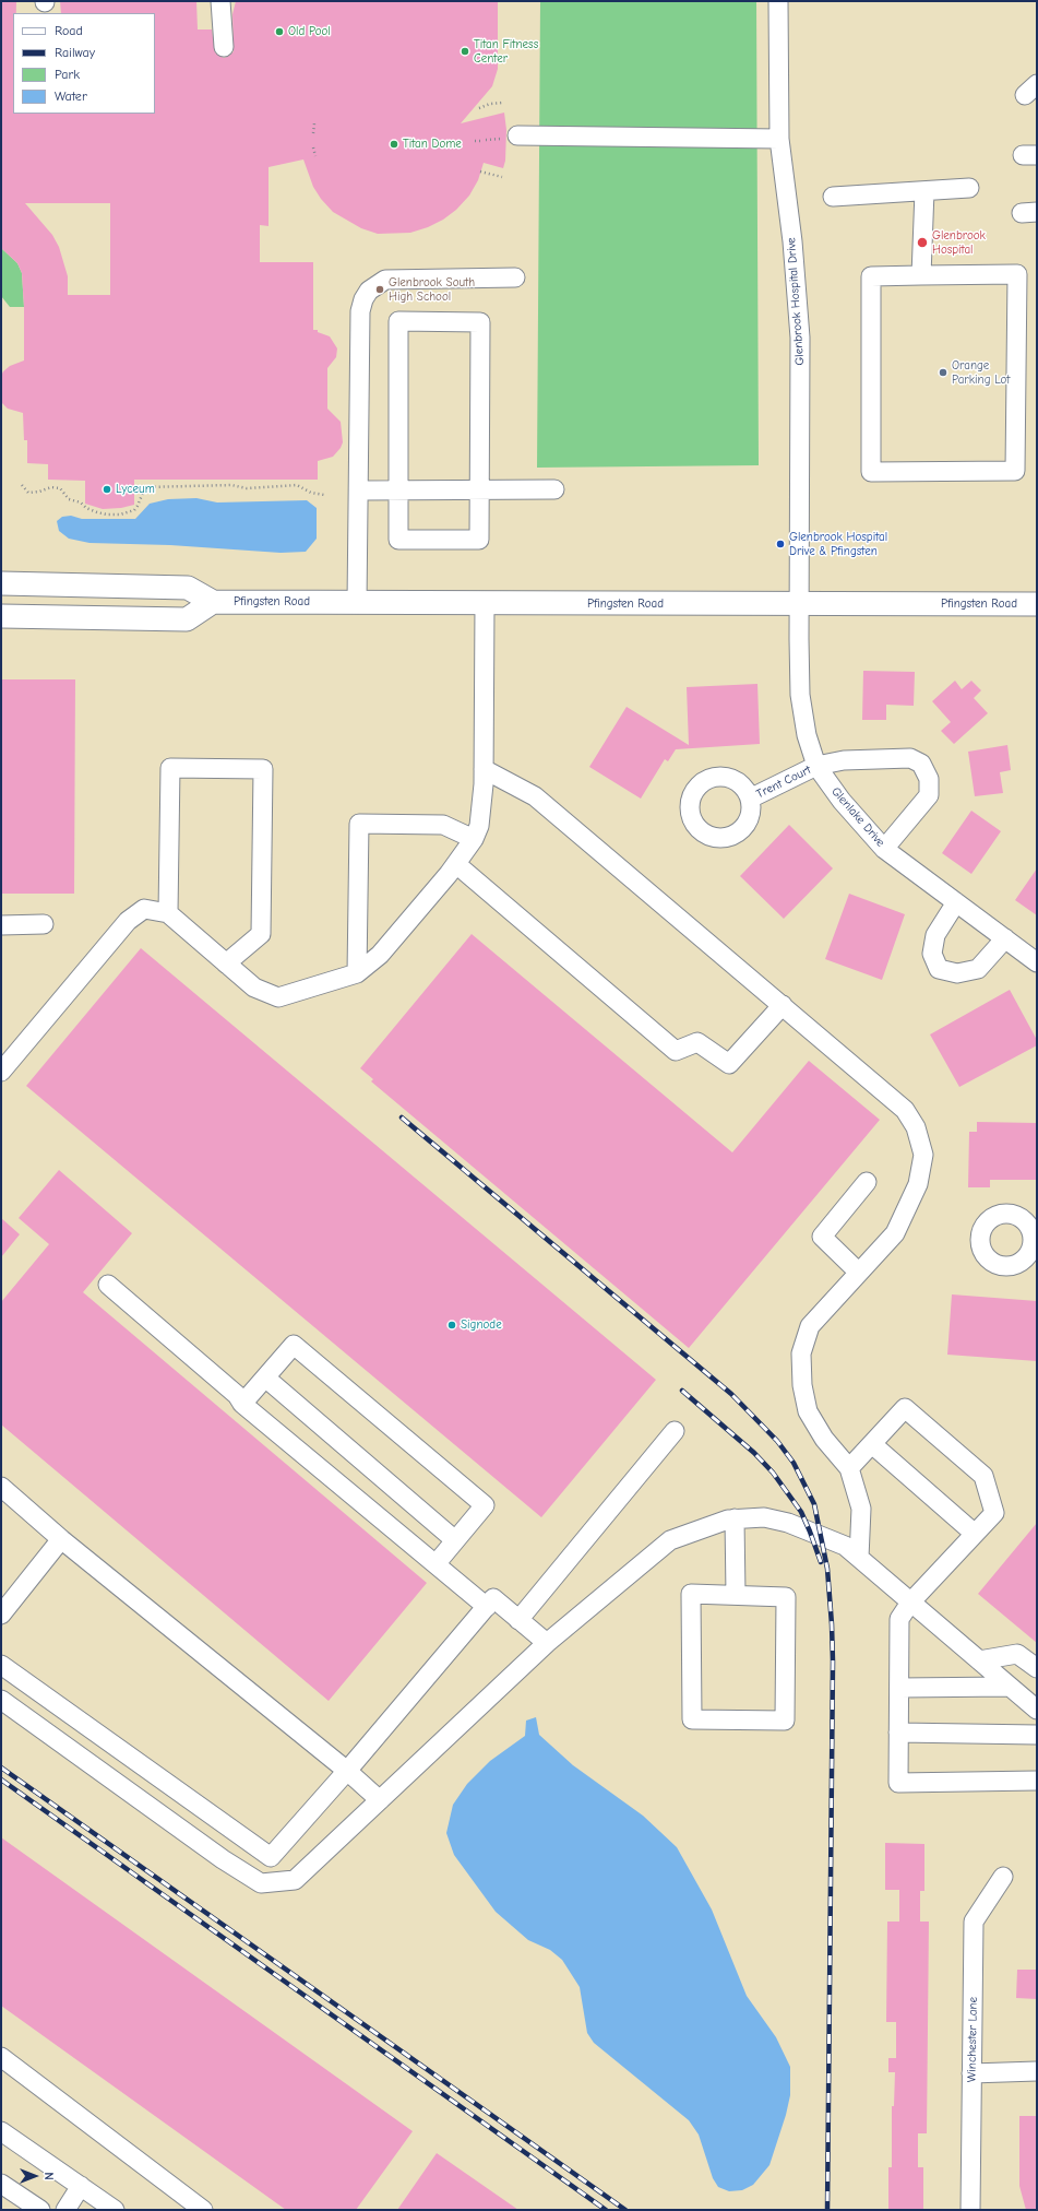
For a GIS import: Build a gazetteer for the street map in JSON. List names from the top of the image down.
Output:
{
  "streets": {
    "main road": ["Pfingsten Road"],
    "street": [
      "Glenbrook Hospital Drive",
      "Trent Court",
      "Glenlake Drive",
      "Winchester Lane"
    ]
  },
  "crossings": [
    ["Glenbrook Hospital Drive", "Pfingsten Road"],
    ["Glenbrook Hospital Drive", "Glenlake Drive"],
    ["Pfingsten Road", "Glenlake Drive"],
    ["Trent Court", "Glenlake Drive"]
  ],
  "places": [
    "Old Pool",
    "Titan Fitness Center",
    "Titan Dome",
    "Glenbrook Hospital",
    "Glenbrook South High School",
    "Orange Parking Lot",
    "Lyceum",
    "Glenbrook Hospital Drive & Pfingsten",
    "Signode"
  ],
  "legend": [
    "Road",
    "Railway",
    "Park",
    "Water"
  ],
  "north": "right"
}
